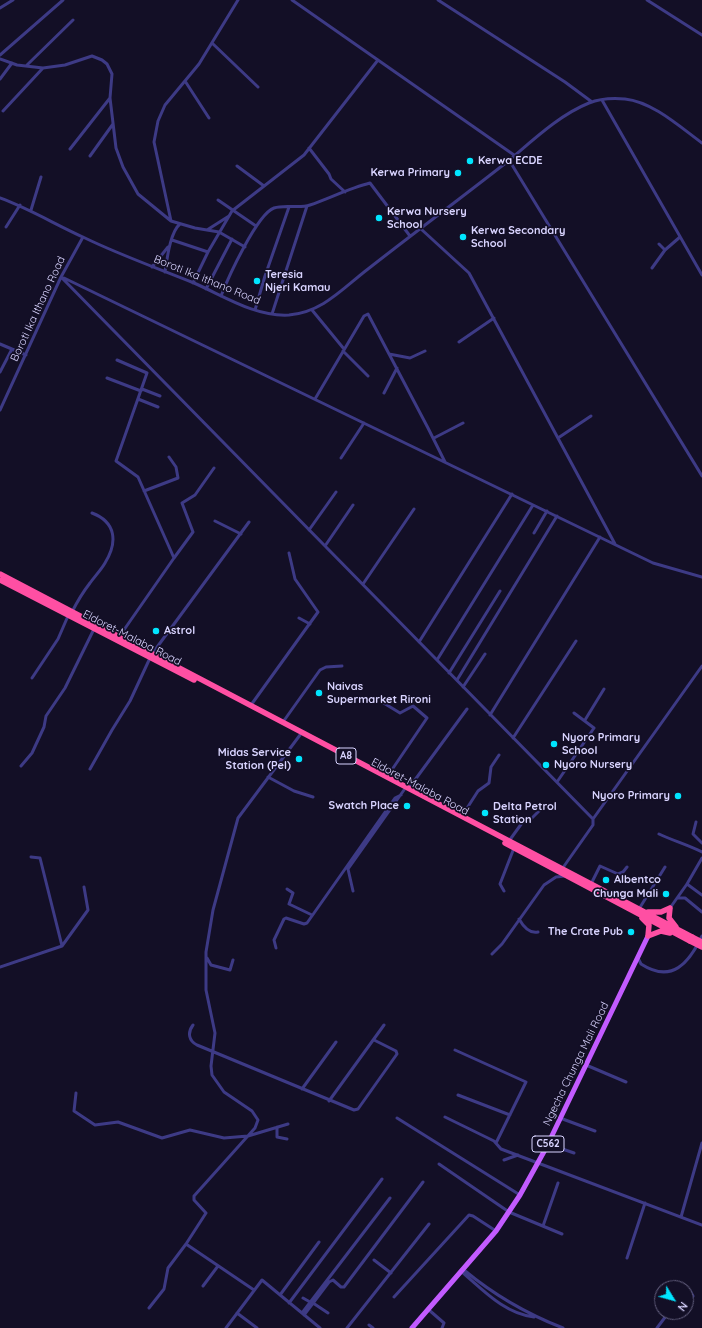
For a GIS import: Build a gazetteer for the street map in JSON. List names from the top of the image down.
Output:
{
  "streets": {
    "highway": ["Eldoret-Malaba Road", "A8"],
    "main road": ["Ngecha Chunga Mali Road", "C562"],
    "street": ["Boroti Ika ithano Road", "Boroti Ika Ithano Road"]
  },
  "crossings": [
    ["Boroti Ika ithano Road", "Boroti Ika Ithano Road"],
    ["Eldoret-Malaba Road", "A8"]
  ],
  "places": [
    "Kerwa ECDE",
    "Kerwa Primary",
    "Kerwa Nursery School",
    "Kerwa Secondary School",
    "Teresia Njeri Kamau",
    "Astrol",
    "Naivas Supermarket Rironi",
    "Nyoro Primary School",
    "Midas Service Station (Pel)",
    "Nyoro Nursery",
    "Nyoro Primary",
    "Swatch Place",
    "Delta Petrol Station",
    "Albentco",
    "Chunga Mali",
    "The Crate Pub"
  ],
  "north": "bottom right"
}
